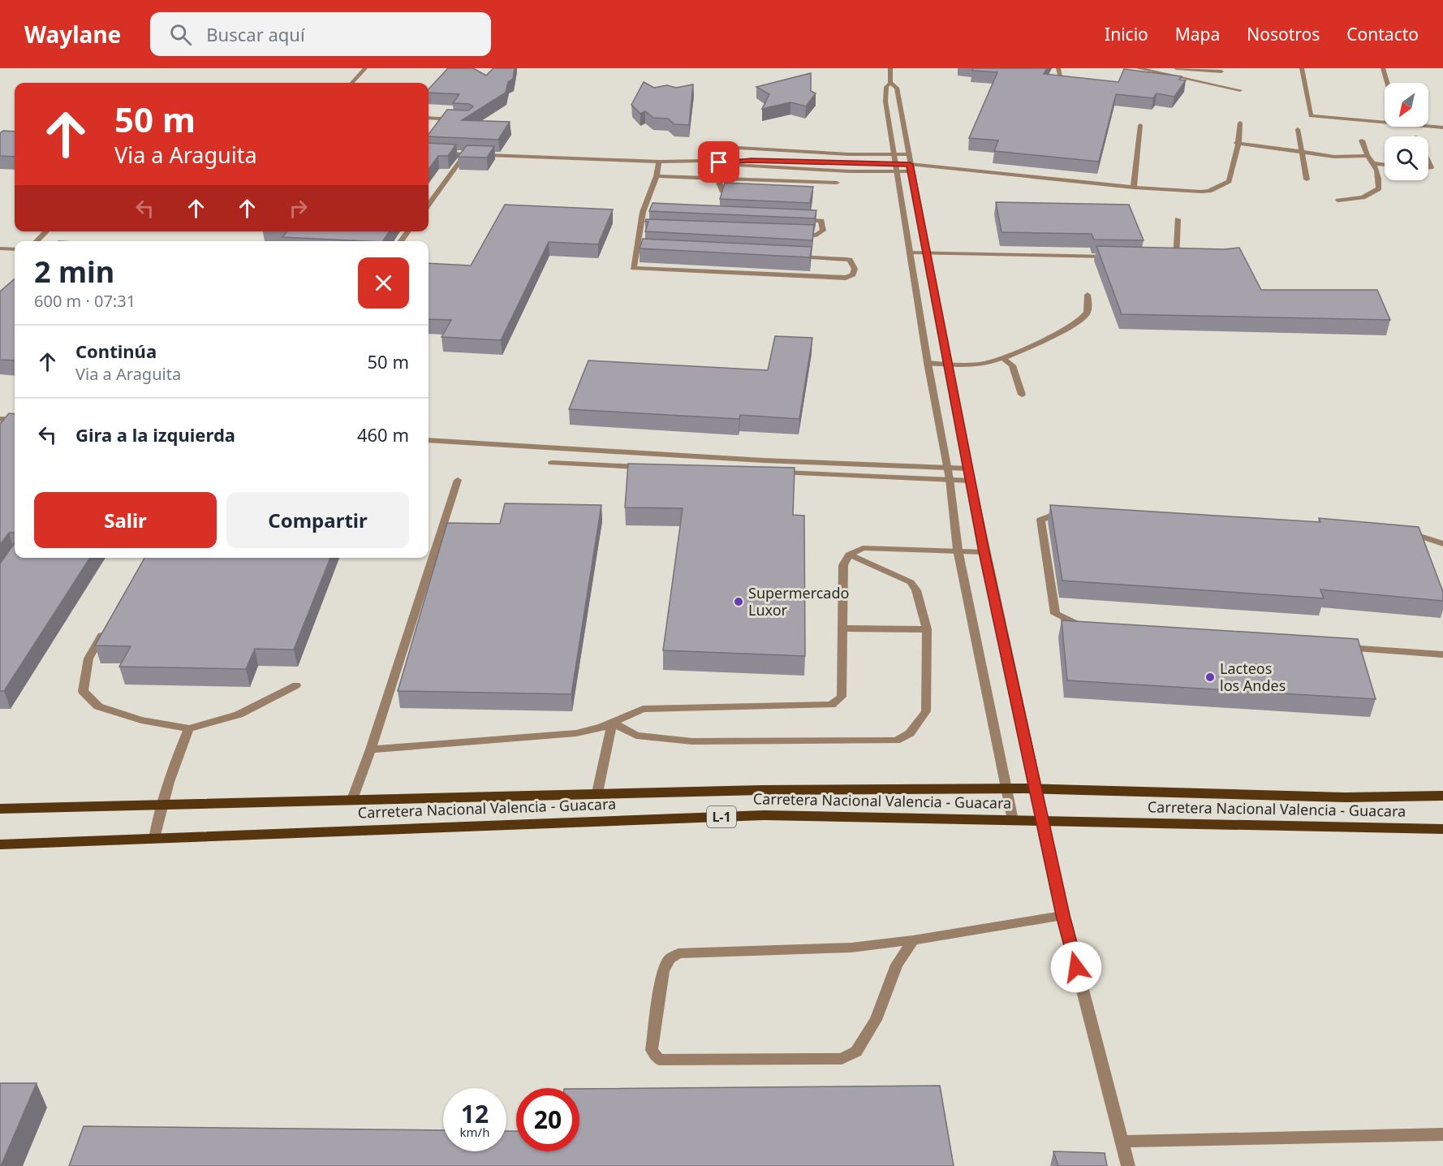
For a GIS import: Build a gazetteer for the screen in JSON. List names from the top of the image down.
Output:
{
  "streets": {
    "main road": ["Carretera Nacional Valencia - Guacara", "L-1"]
  },
  "places": ["Supermercado Luxor", "Lacteos los Andes"],
  "north": "bottom left",
  "page": {
    "header": "Waylane",
    "search": "Buscar aquí",
    "nav": [
      "Inicio",
      "Mapa",
      "Nosotros",
      "Contacto"
    ],
    "turn": ["50 m", "Via a Araguita"],
    "heading": ["2 min", "600 m · 07:31"],
    "list": [
      {
        "name": "Continúa",
        "note": "Via a Araguita",
        "value": "50 m"
      },
      {
        "name": "Gira a la izquierda",
        "value": "460 m"
      }
    ],
    "buttons": ["Salir", "Compartir"],
    "speed": "12 km/h",
    "limit": "20"
  }
}
